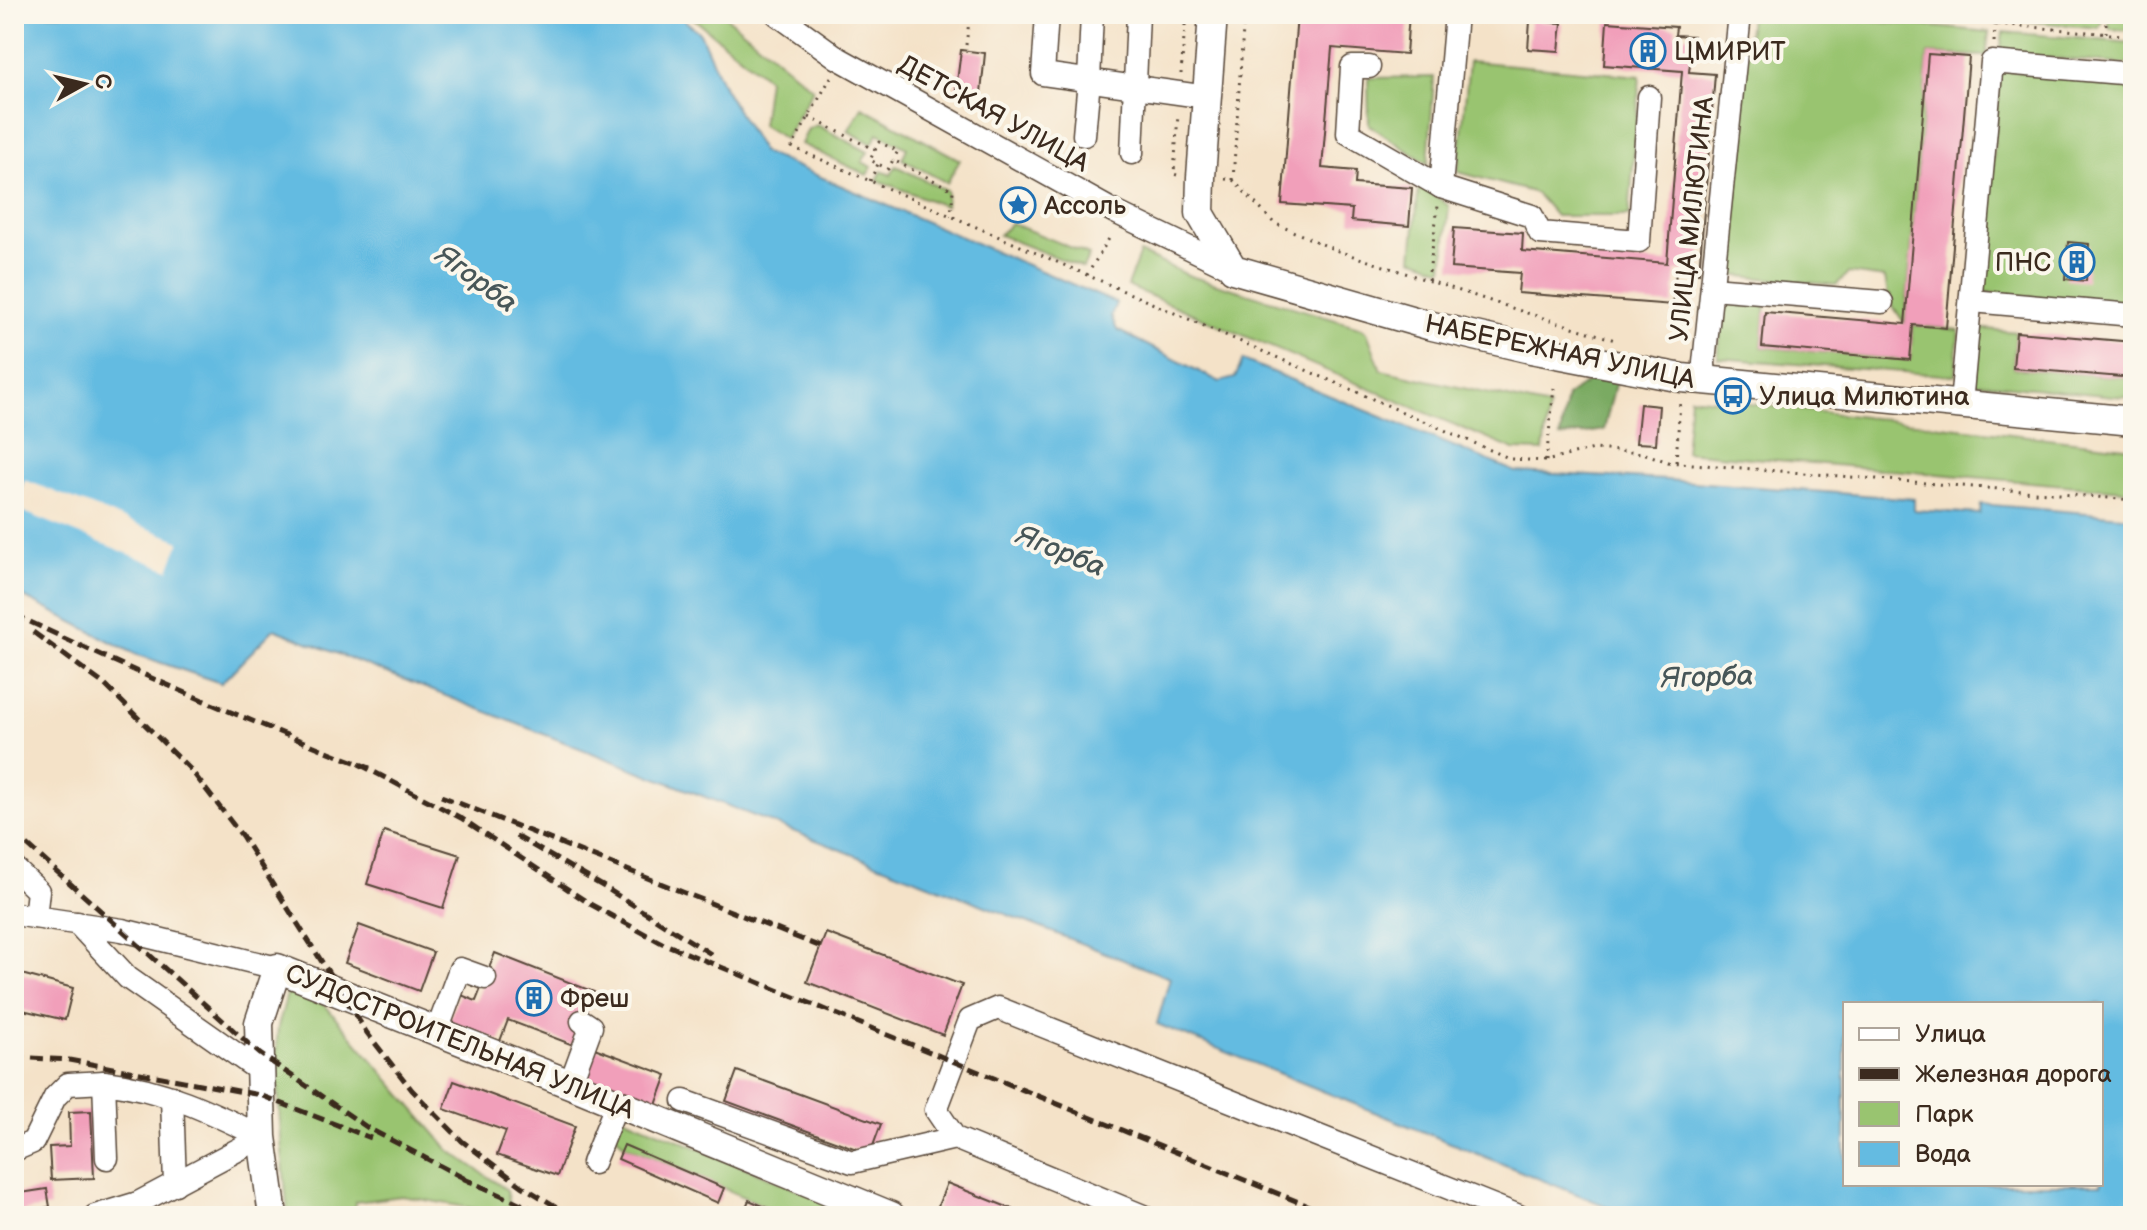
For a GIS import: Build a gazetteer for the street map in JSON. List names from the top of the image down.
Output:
{
  "streets": {
    "main road": ["НАБЕРЕЖНАЯ УЛИЦА", "СУДОСТРОИТЕЛЬНАЯ УЛИЦА"],
    "street": ["ДЕТСКАЯ УЛИЦА", "УЛИЦА МИЛЮТИНА"]
  },
  "crossings": [
    ["ДЕТСКАЯ УЛИЦА", "НАБЕРЕЖНАЯ УЛИЦА"],
    ["УЛИЦА МИЛЮТИНА", "НАБЕРЕЖНАЯ УЛИЦА"]
  ],
  "water": ["Ягорба"],
  "places": {
    "building": ["ЦМИРИТ", "ПНС", "Фреш"],
    "place": ["Ассоль"],
    "bus stop": ["Улица Милютина"]
  },
  "legend": [
    "Улица",
    "Железная дорога",
    "Парк",
    "Вода"
  ],
  "north": "right"
}
